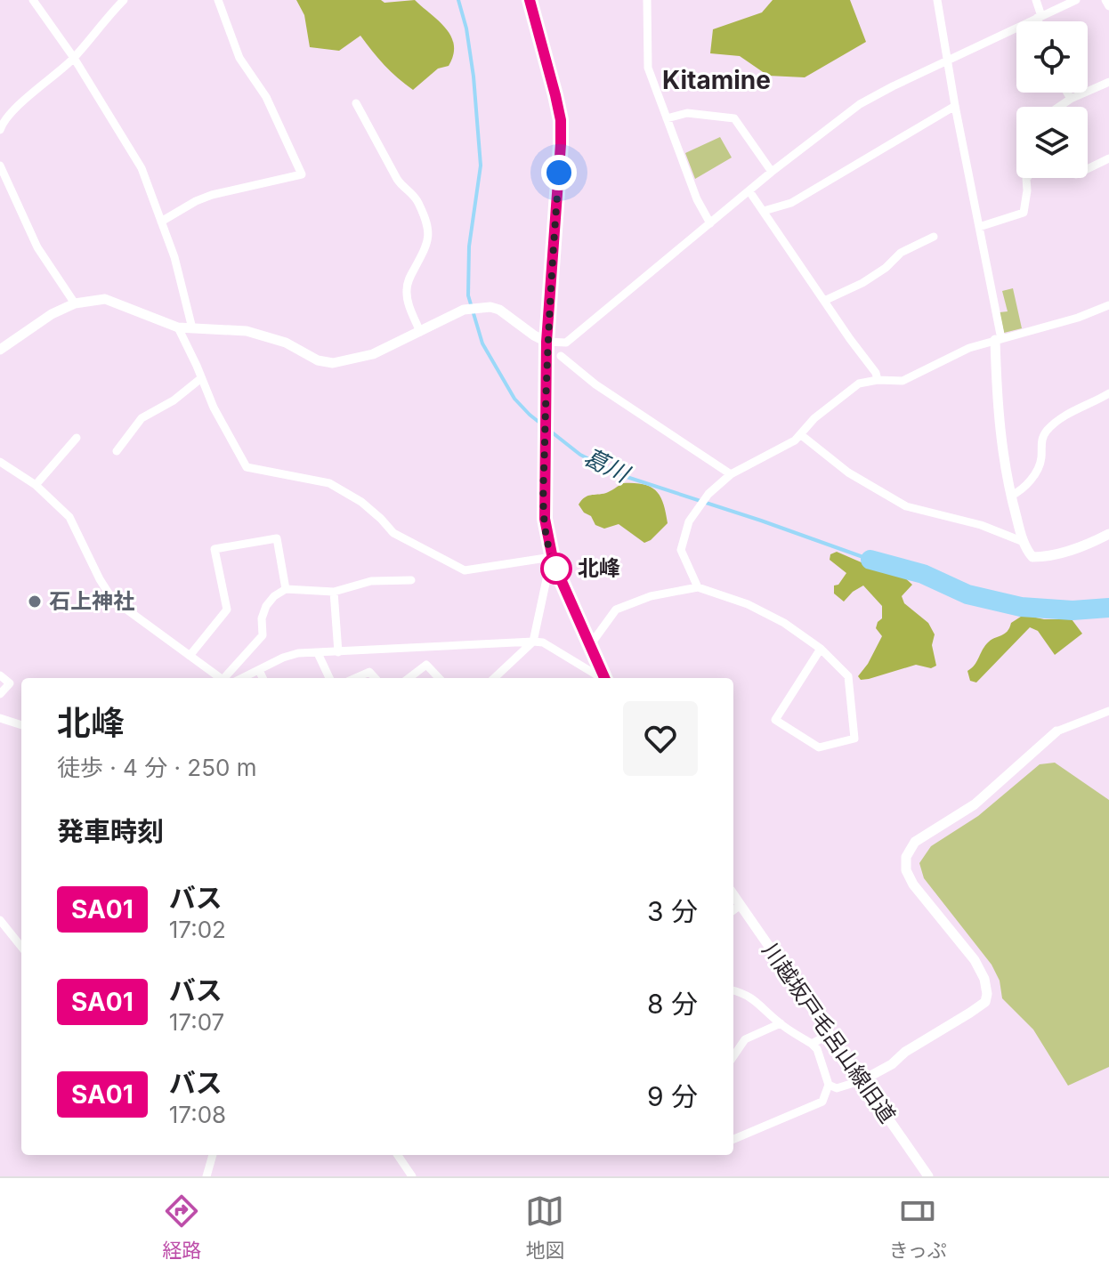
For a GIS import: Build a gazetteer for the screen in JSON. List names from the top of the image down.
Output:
{
  "streets": {
    "street": ["川越坂戸毛呂山線旧道"]
  },
  "districts": ["Kitamine"],
  "water": ["葛川"],
  "places": ["北峰", "石上神社"],
  "lines": ["bus line SA01"],
  "page": {
    "heading": [
      ["北峰", "徒歩 · 4 分 · 250 m"],
      "発車時刻"
    ],
    "list": [
      {
        "mark": "SA01",
        "name": "バス",
        "note": "17:02",
        "value": "3 分"
      },
      {
        "mark": "SA01",
        "name": "バス",
        "note": "17:07",
        "value": "8 分"
      },
      {
        "mark": "SA01",
        "name": "バス",
        "note": "17:08",
        "value": "9 分"
      }
    ],
    "tabs": ["経路", "地図", "きっぷ"]
  }
}
